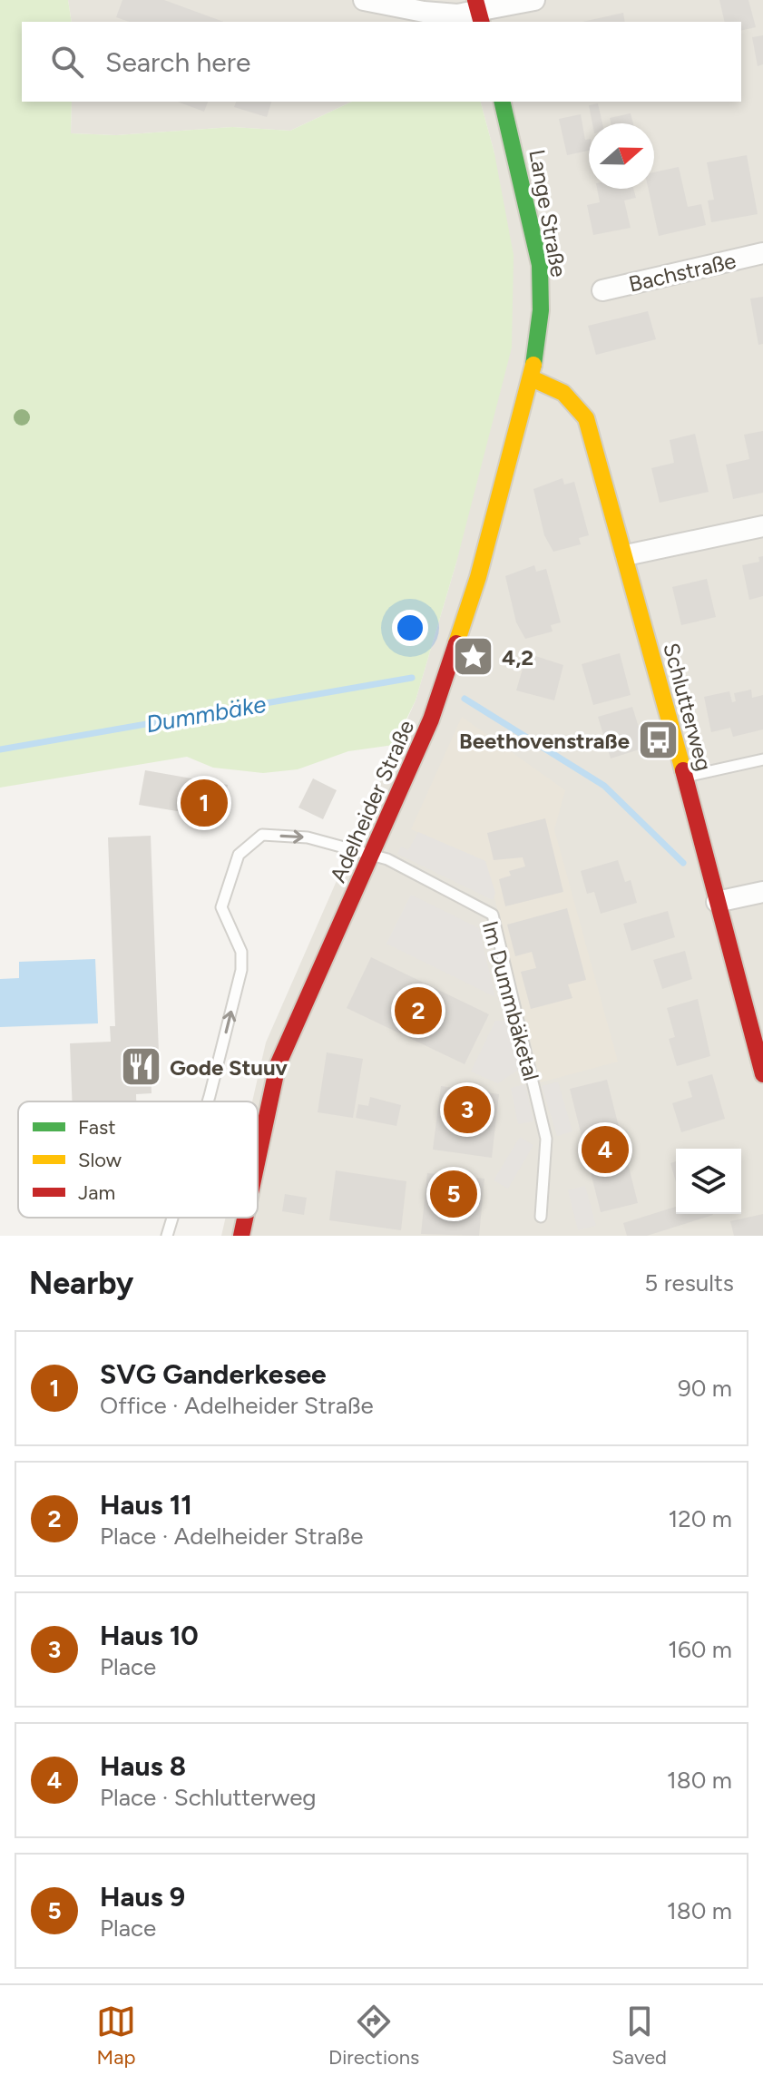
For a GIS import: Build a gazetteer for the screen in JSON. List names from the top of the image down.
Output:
{
  "streets": {
    "street": [
      "Lange Straße",
      "Bachstraße",
      "Schlutterweg",
      "Adelheider Straße"
    ],
    "lane": ["Im Dummbäketal"]
  },
  "crossings": [
    ["Lange Straße", "Schlutterweg"],
    ["Lange Straße", "Adelheider Straße"],
    ["Schlutterweg", "Adelheider Straße"],
    ["Adelheider Straße", "Im Dummbäketal"]
  ],
  "water": ["Dummbäke"],
  "places": {
    "place": ["4,2"],
    "bus stop": ["Beethovenstraße"],
    "restaurant": ["Gode Stuuv"]
  },
  "legend": ["Fast", "Slow", "Jam"],
  "north": "right",
  "page": {
    "search": "Search here",
    "pins": [
      "1",
      "2",
      "3",
      "4",
      "5"
    ],
    "heading": ["Nearby", "5 results"],
    "list": [
      {
        "mark": "1",
        "name": "SVG Ganderkesee",
        "note": "Office · Adelheider Straße",
        "value": "90 m"
      },
      {
        "mark": "2",
        "name": "Haus 11",
        "note": "Place · Adelheider Straße",
        "value": "120 m"
      },
      {
        "mark": "3",
        "name": "Haus 10",
        "note": "Place",
        "value": "160 m"
      },
      {
        "mark": "4",
        "name": "Haus 8",
        "note": "Place · Schlutterweg",
        "value": "180 m"
      },
      {
        "mark": "5",
        "name": "Haus 9",
        "note": "Place",
        "value": "180 m"
      }
    ],
    "nav": ["Map", "Directions", "Saved"]
  }
}
